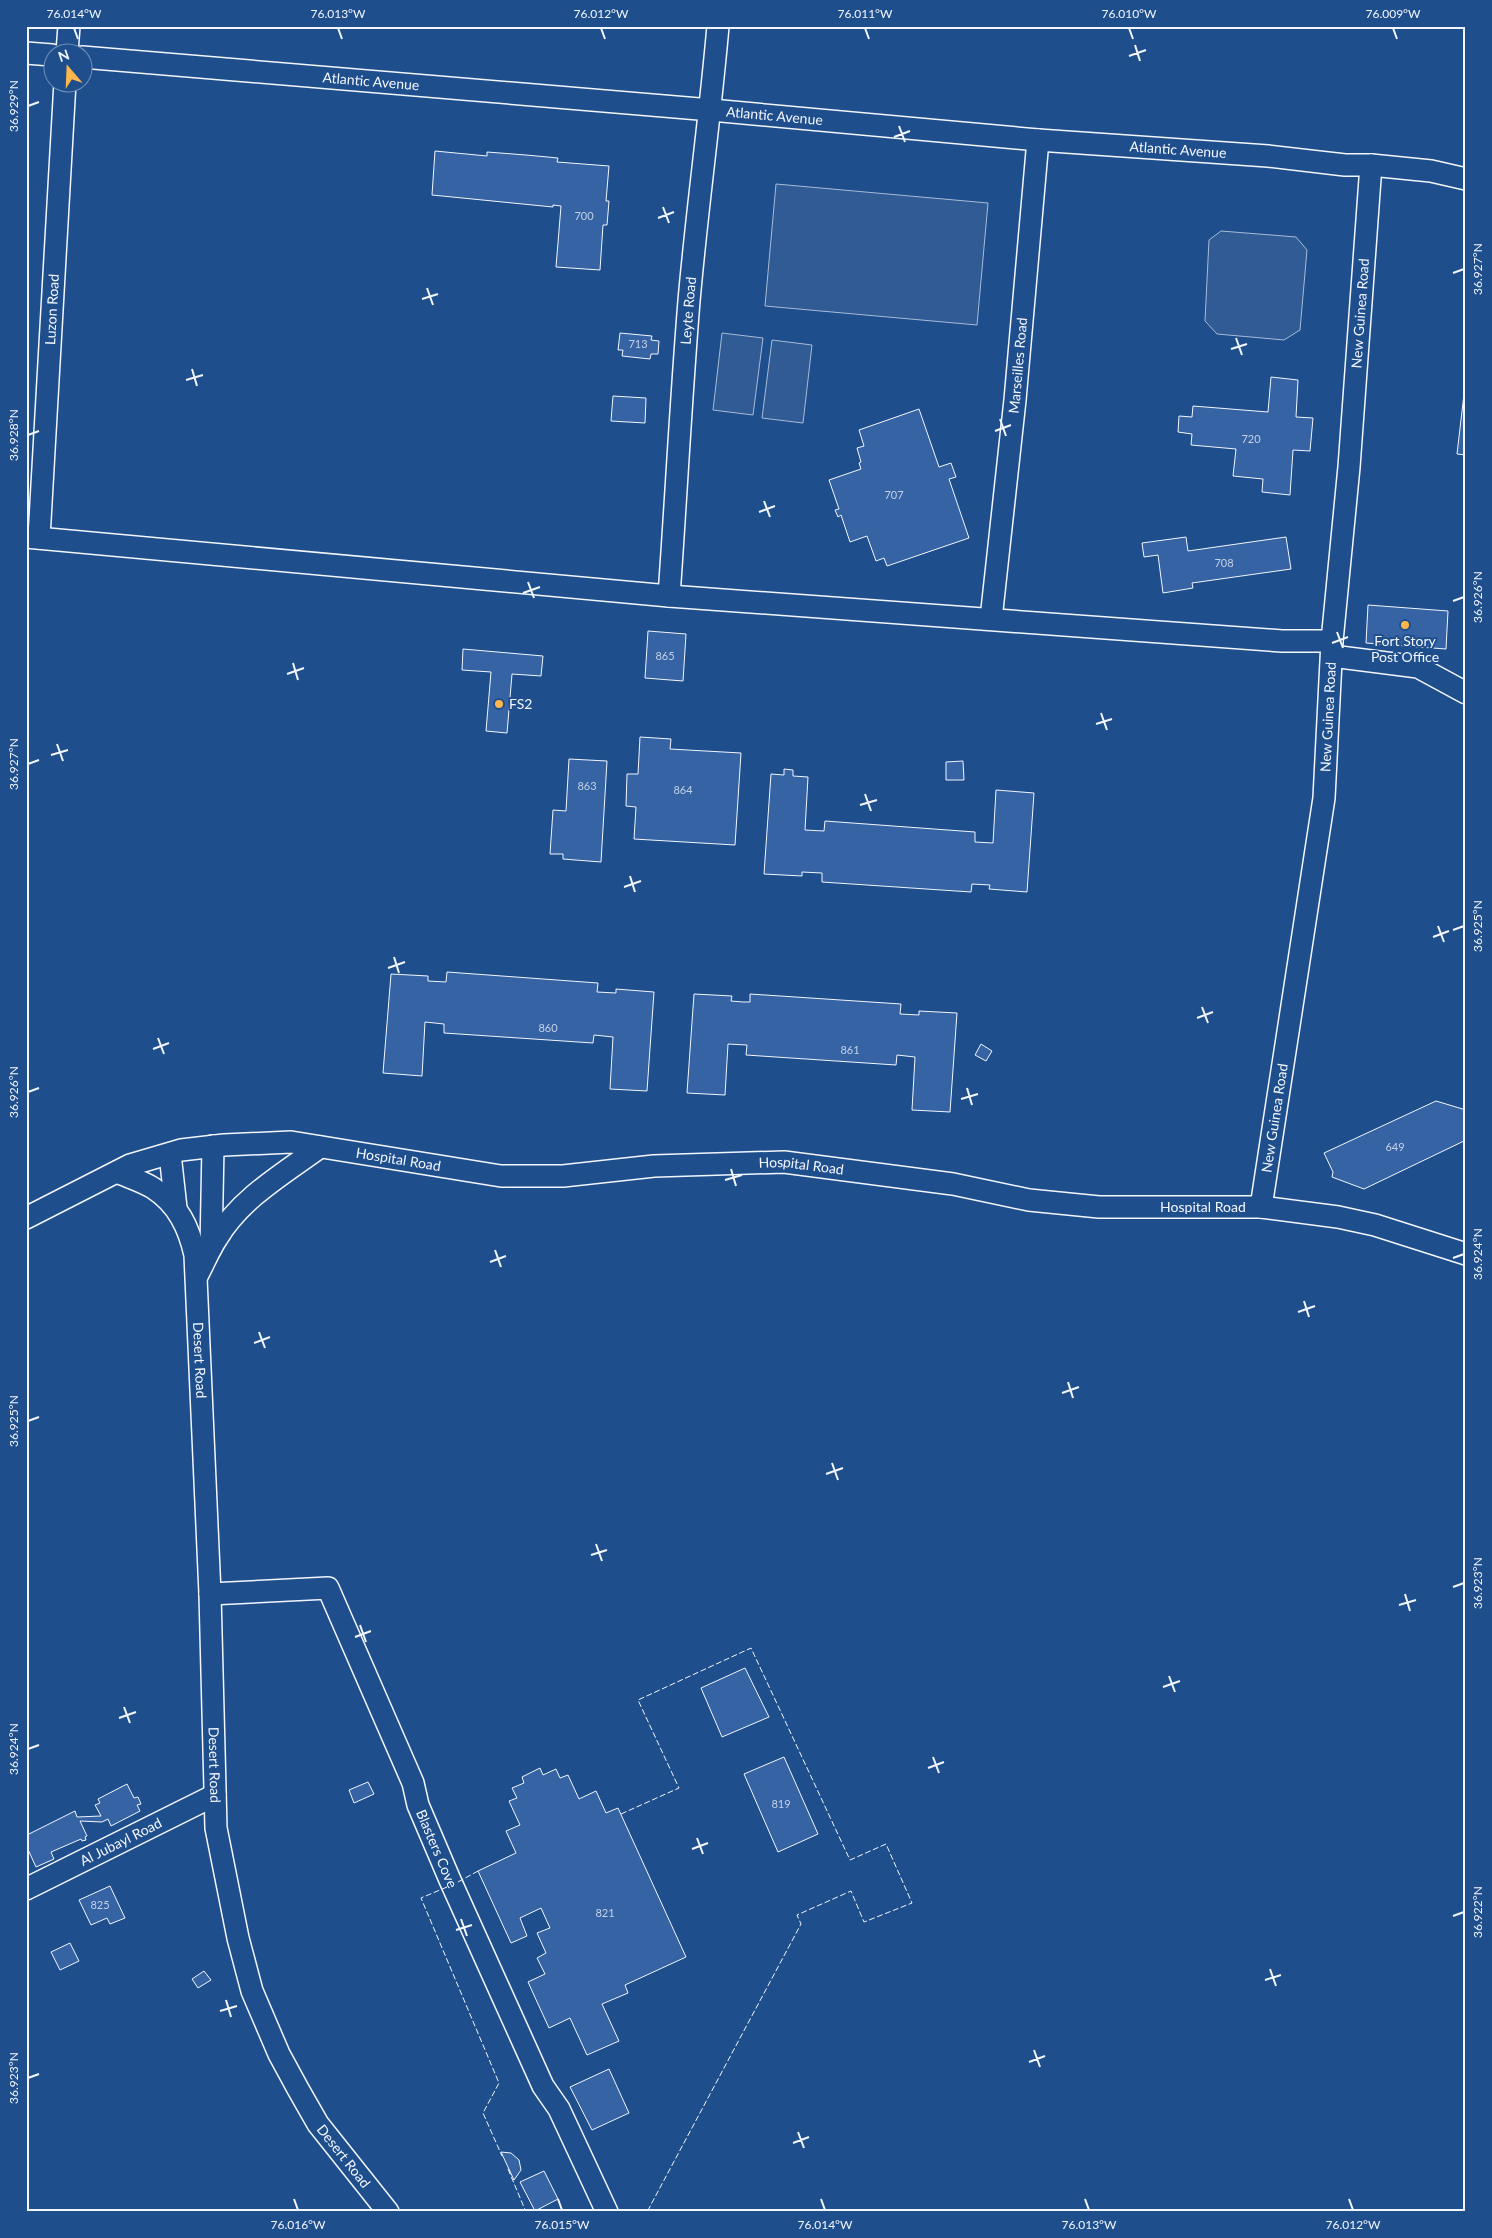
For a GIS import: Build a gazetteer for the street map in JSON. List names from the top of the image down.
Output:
{
  "streets": {
    "street": [
      "Atlantic Avenue",
      "Luzon Road",
      "Leyte Road",
      "New Guinea Road",
      "Marseilles Road",
      "Hospital Road",
      "Desert Road",
      "Al Jubayl Road",
      "Blasters Cove"
    ]
  },
  "crossings": [
    ["Atlantic Avenue", "Leyte Road"],
    ["Atlantic Avenue", "New Guinea Road"],
    ["Atlantic Avenue", "Marseilles Road"],
    ["New Guinea Road", "Hospital Road"],
    ["Hospital Road", "Desert Road"],
    ["Desert Road", "Al Jubayl Road"],
    ["Desert Road", "Blasters Cove"]
  ],
  "places": ["Fort Story Post Office", "FS2"],
  "house_numbers": [
    "700",
    "713",
    "720",
    "707",
    "708",
    "865",
    "863",
    "864",
    "860",
    "861",
    "649",
    "819",
    "825",
    "821"
  ],
  "north": "top",
  "coordinates": [
    "76.014°W",
    "76.013°W",
    "76.012°W",
    "76.011°W",
    "76.010°W",
    "76.009°W",
    "36.929°N",
    "36.927°N",
    "36.928°N",
    "36.926°N",
    "36.925°N",
    "36.924°N",
    "36.923°N",
    "36.922°N",
    "76.016°W",
    "76.015°W"
  ]
}
